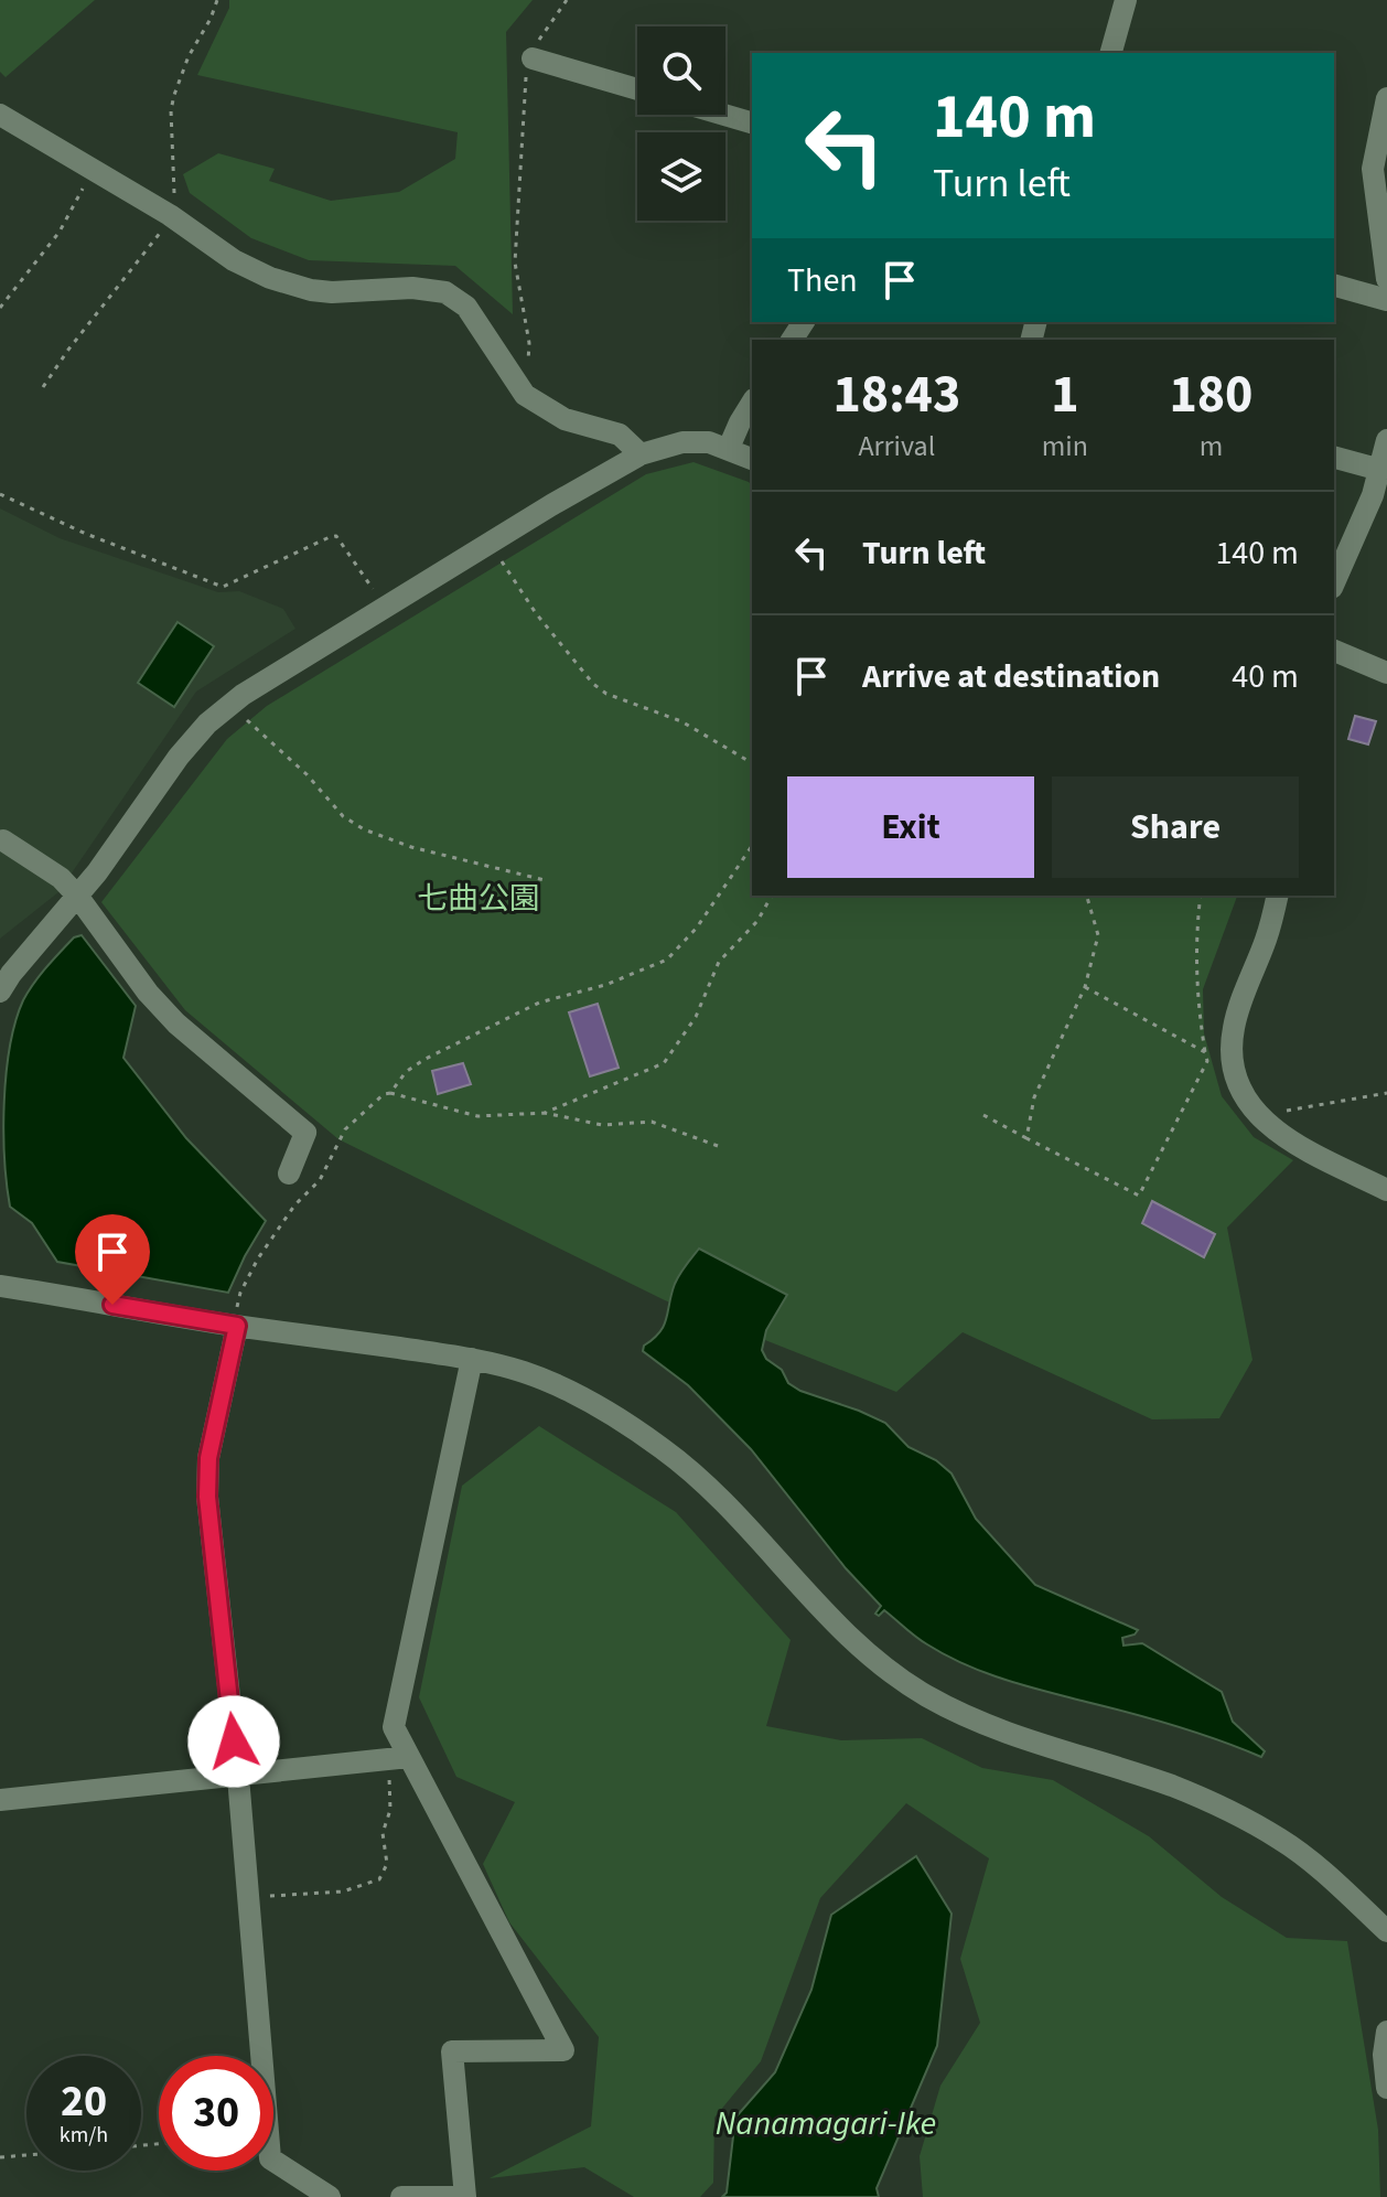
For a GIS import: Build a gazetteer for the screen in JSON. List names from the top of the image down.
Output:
{
  "water": ["Nanamagari-Ike"],
  "parks": ["七曲公園"],
  "page": {
    "turn": ["140 m", "Turn left"],
    "then": "Then",
    "eta": [
      "18:43",
      "Arrival",
      "1",
      "min",
      "180",
      "m"
    ],
    "list": [
      {
        "name": "Turn left",
        "value": "140 m"
      },
      {
        "name": "Arrive at destination",
        "value": "40 m"
      }
    ],
    "buttons": ["Exit", "Share"],
    "speed": "20 km/h",
    "limit": "30"
  }
}
